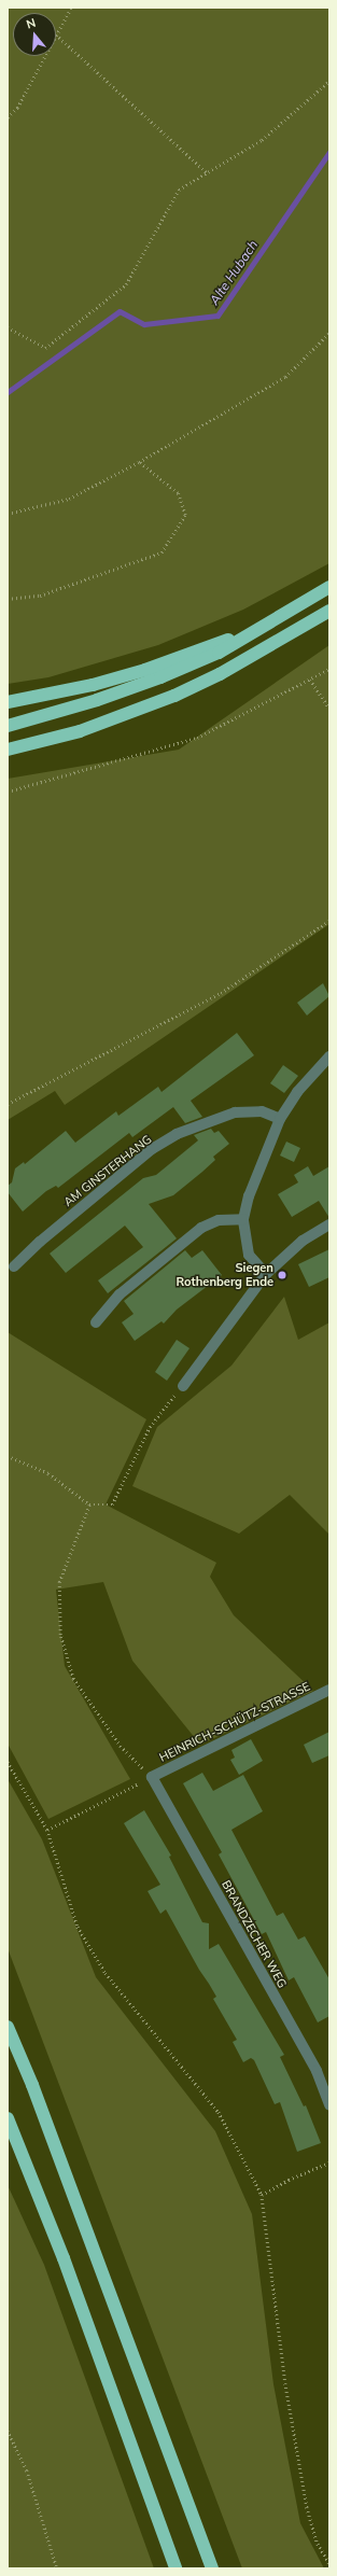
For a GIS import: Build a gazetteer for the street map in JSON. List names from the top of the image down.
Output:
{
  "streets": {
    "street": ["AM GINSTERHANG", "HEINRICH-SCHÜTZ-STRASSE", "BRANDZECHER WEG"]
  },
  "crossings": [
    ["HEINRICH-SCHÜTZ-STRASSE", "BRANDZECHER WEG"]
  ],
  "water": ["Alte Hubach"],
  "places": ["Siegen Rothenberg Ende"],
  "north": "top"
}
